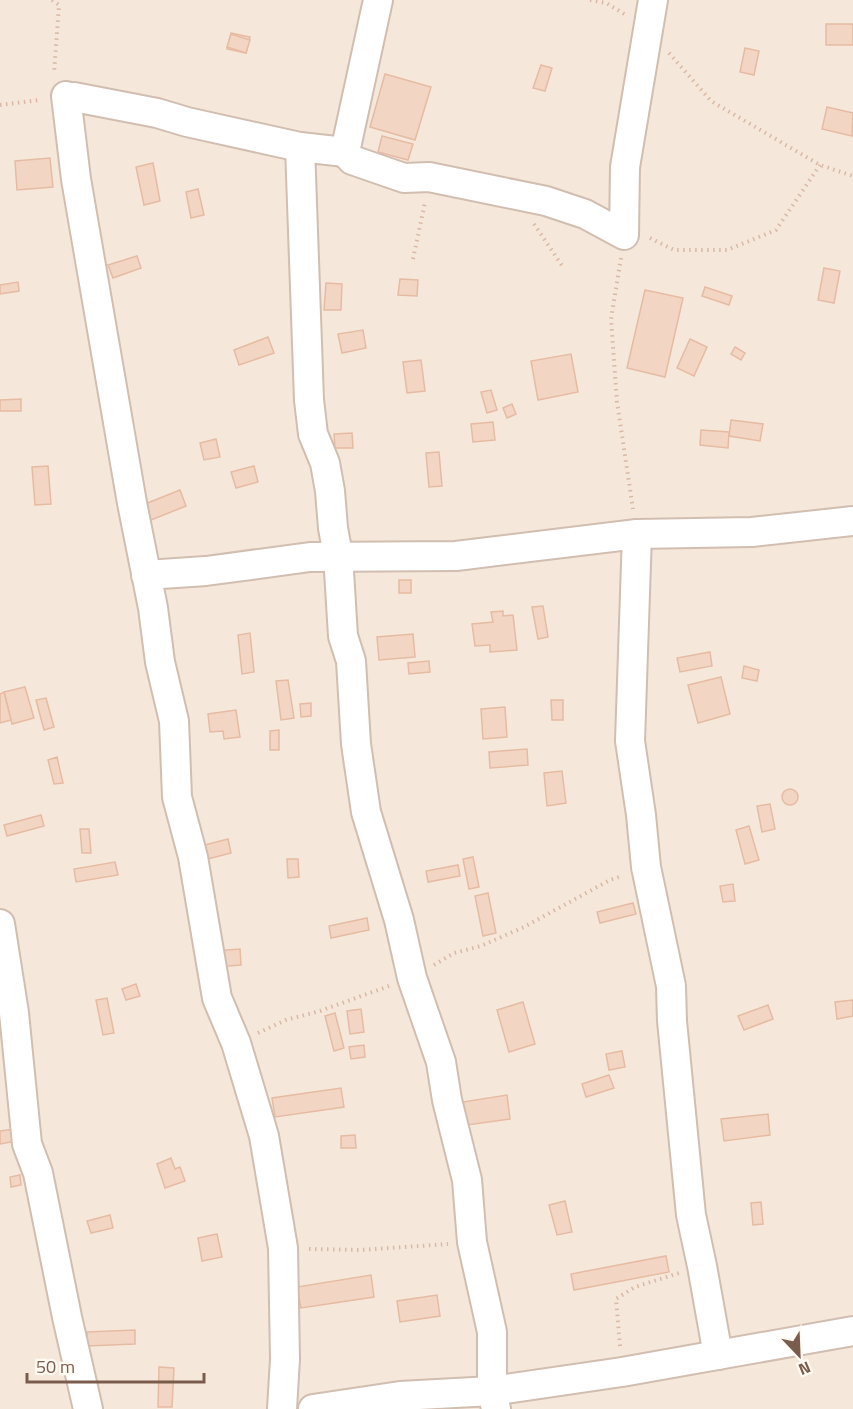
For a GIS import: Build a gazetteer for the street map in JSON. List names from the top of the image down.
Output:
{
  "scale_bar": "50 m",
  "north": "bottom right"
}
